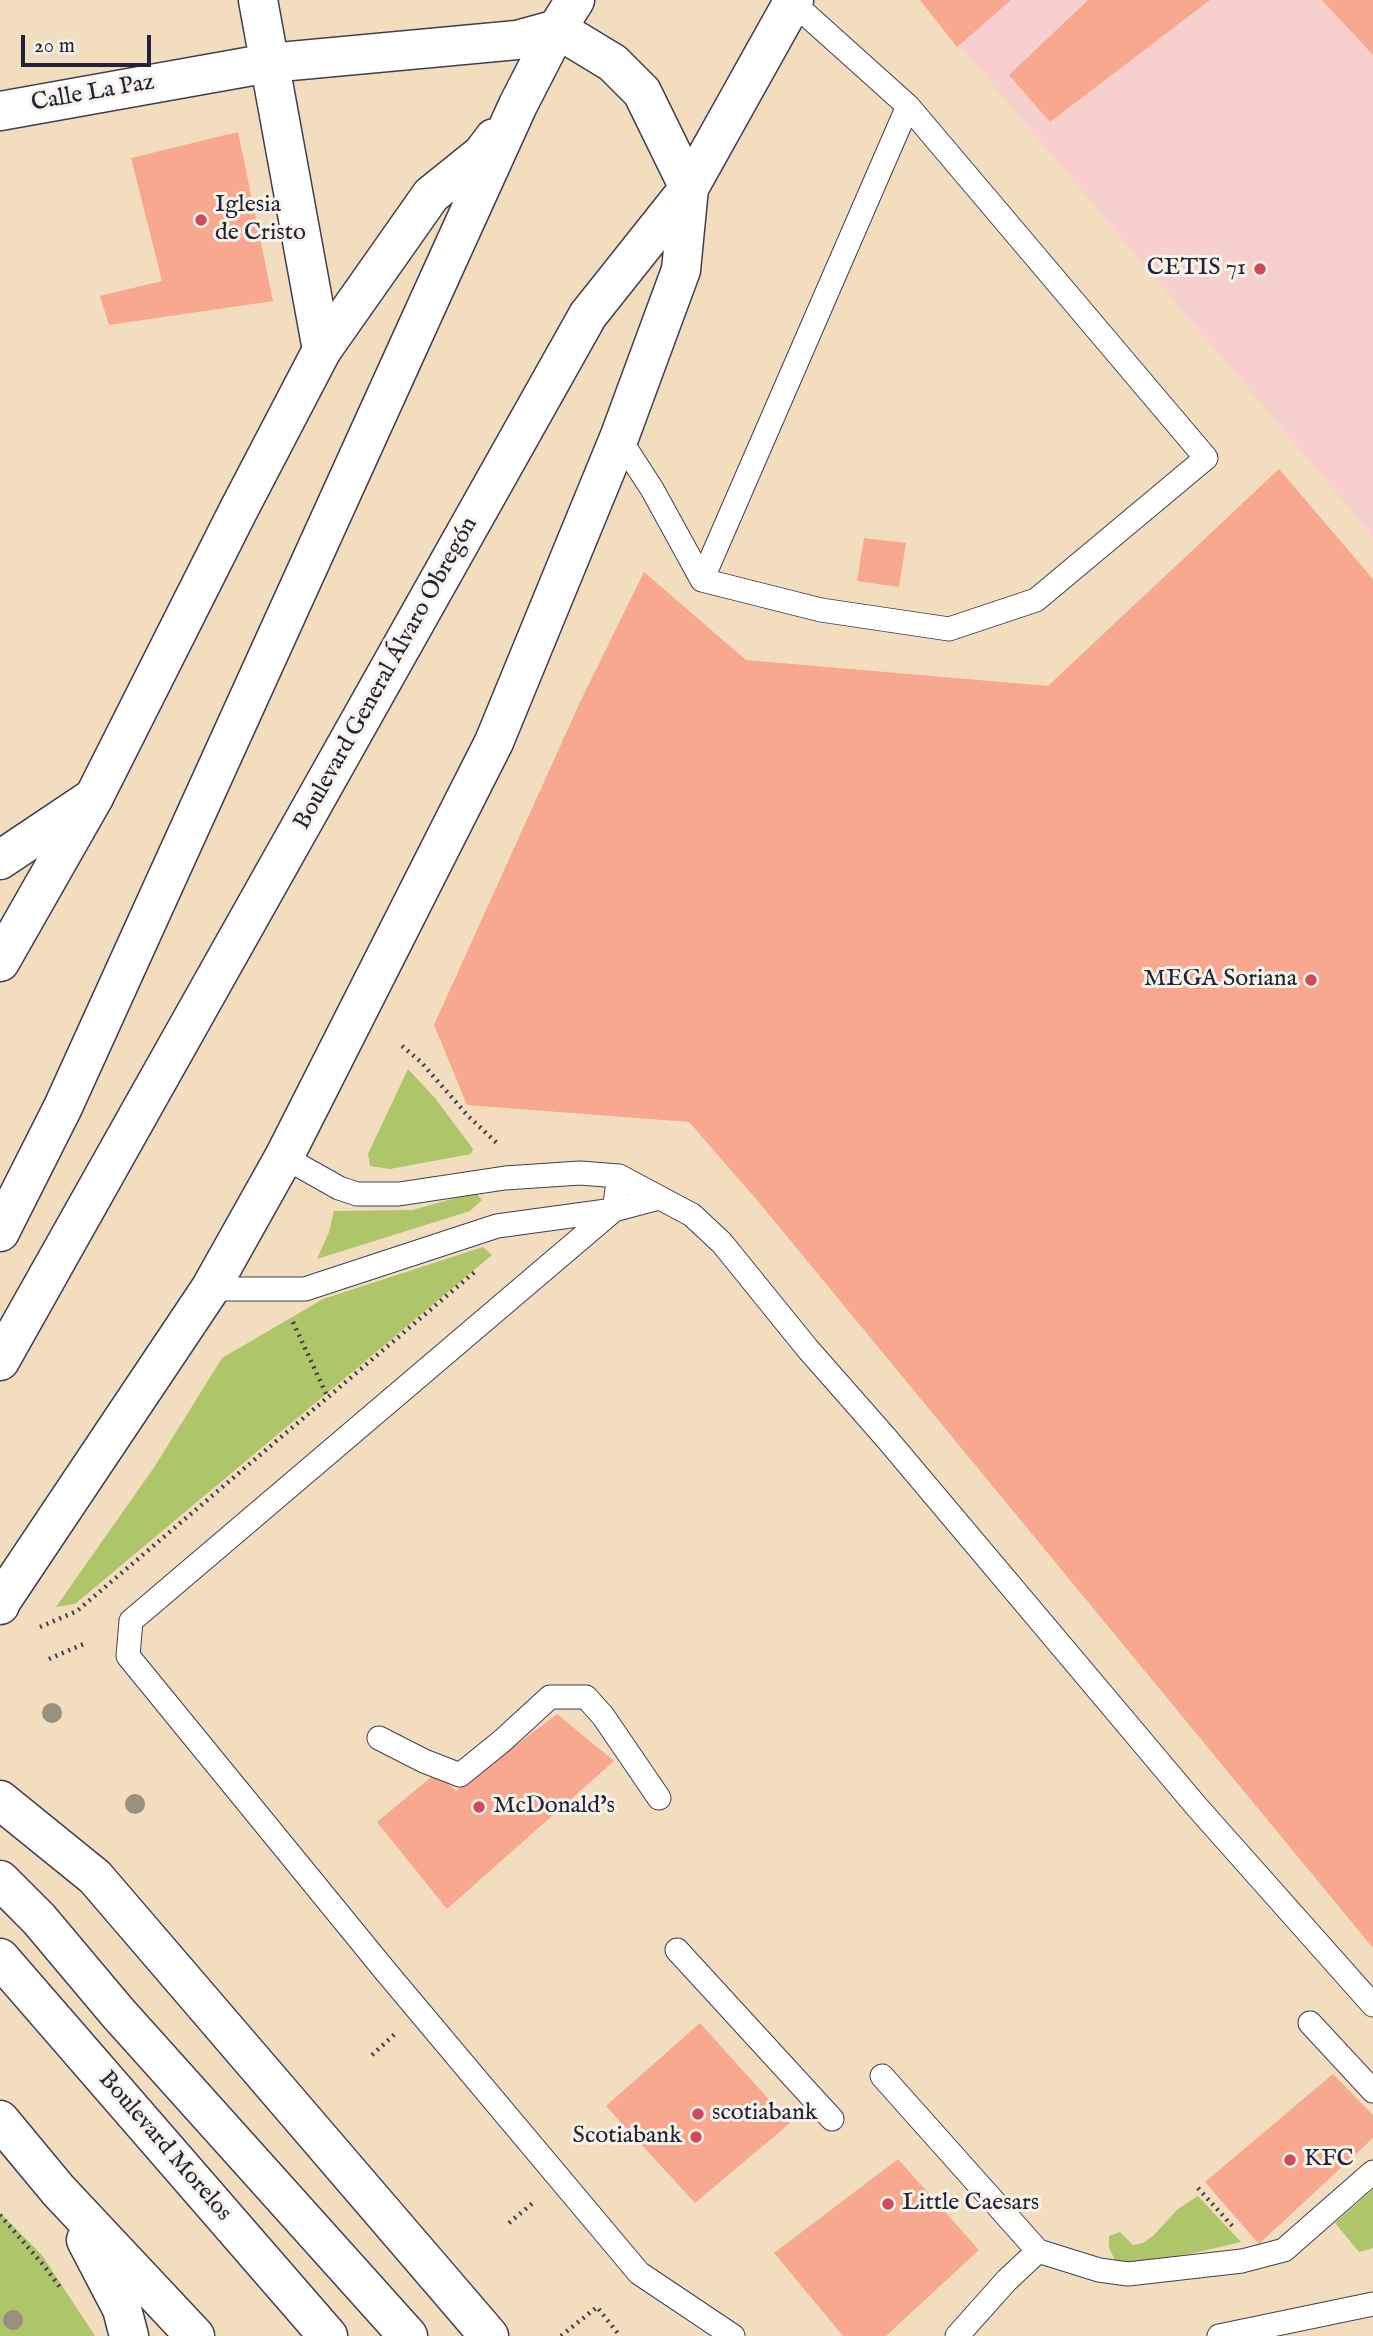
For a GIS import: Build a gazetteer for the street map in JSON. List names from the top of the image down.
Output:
{
  "streets": {
    "main road": ["Calle La Paz", "Boulevard General Álvaro Obregón", "Boulevard Morelos"]
  },
  "places": [
    "Iglesia de Cristo",
    "CETIS 71",
    "MEGA Soriana",
    "McDonald's",
    "scotiabank",
    "Scotiabank",
    "KFC",
    "Little Caesars"
  ],
  "scale_bar": "20 m"
}
